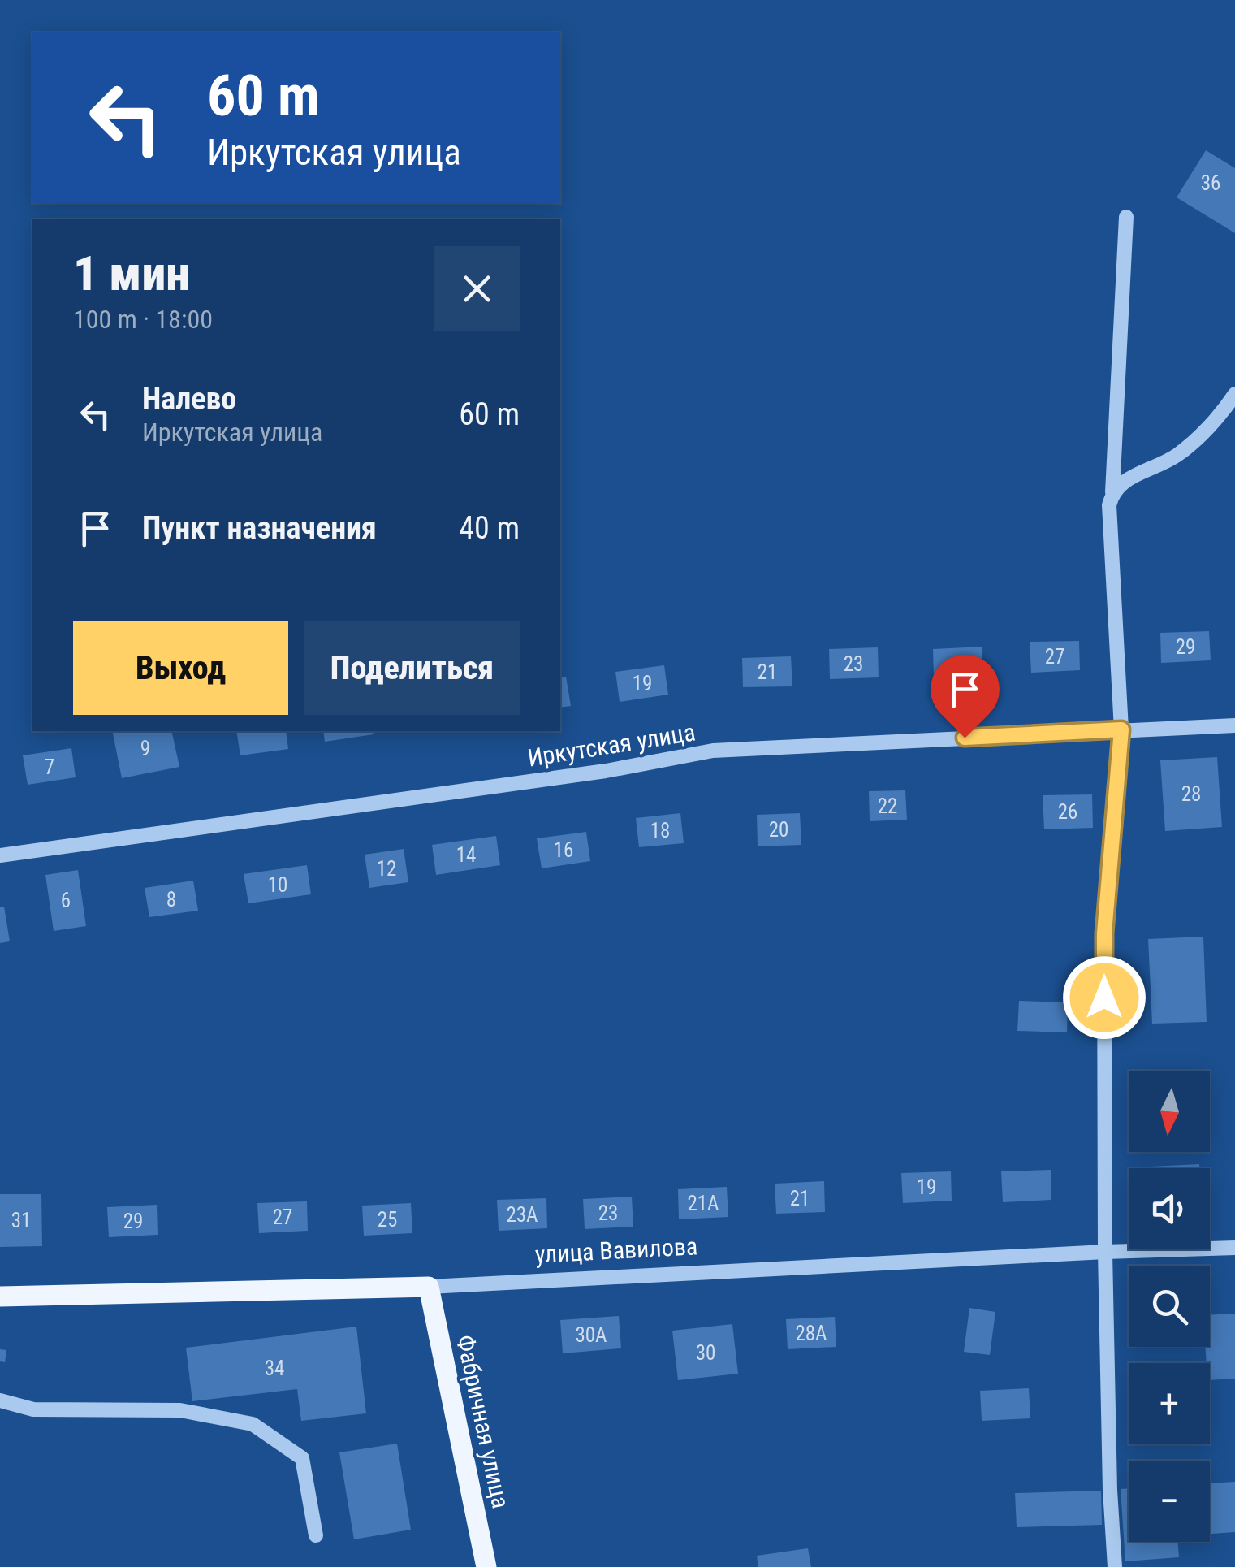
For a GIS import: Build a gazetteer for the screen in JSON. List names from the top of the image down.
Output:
{
  "streets": {
    "main road": ["улица Вавилова", "Фабричная улица"],
    "street": ["Иркутская улица"]
  },
  "crossings": [
    ["улица Вавилова", "Фабричная улица"]
  ],
  "house_numbers": [
    "36",
    "29",
    "27",
    "23",
    "21",
    "19",
    "9",
    "7",
    "28",
    "22",
    "26",
    "20",
    "18",
    "16",
    "14",
    "12",
    "10",
    "8",
    "6",
    "19",
    "21",
    "21А",
    "23",
    "23А",
    "27",
    "25",
    "31",
    "29",
    "28А",
    "30А",
    "30",
    "34"
  ],
  "north": "bottom",
  "page": {
    "turn": ["60 m", "Иркутская улица"],
    "heading": ["1 мин", "100 m · 18:00"],
    "list": [
      {
        "name": "Налево",
        "note": "Иркутская улица",
        "value": "60 m"
      },
      {
        "name": "Пункт назначения",
        "value": "40 m"
      }
    ],
    "buttons": ["Выход", "Поделиться"],
    "map_buttons": ["+", "−"]
  }
}
